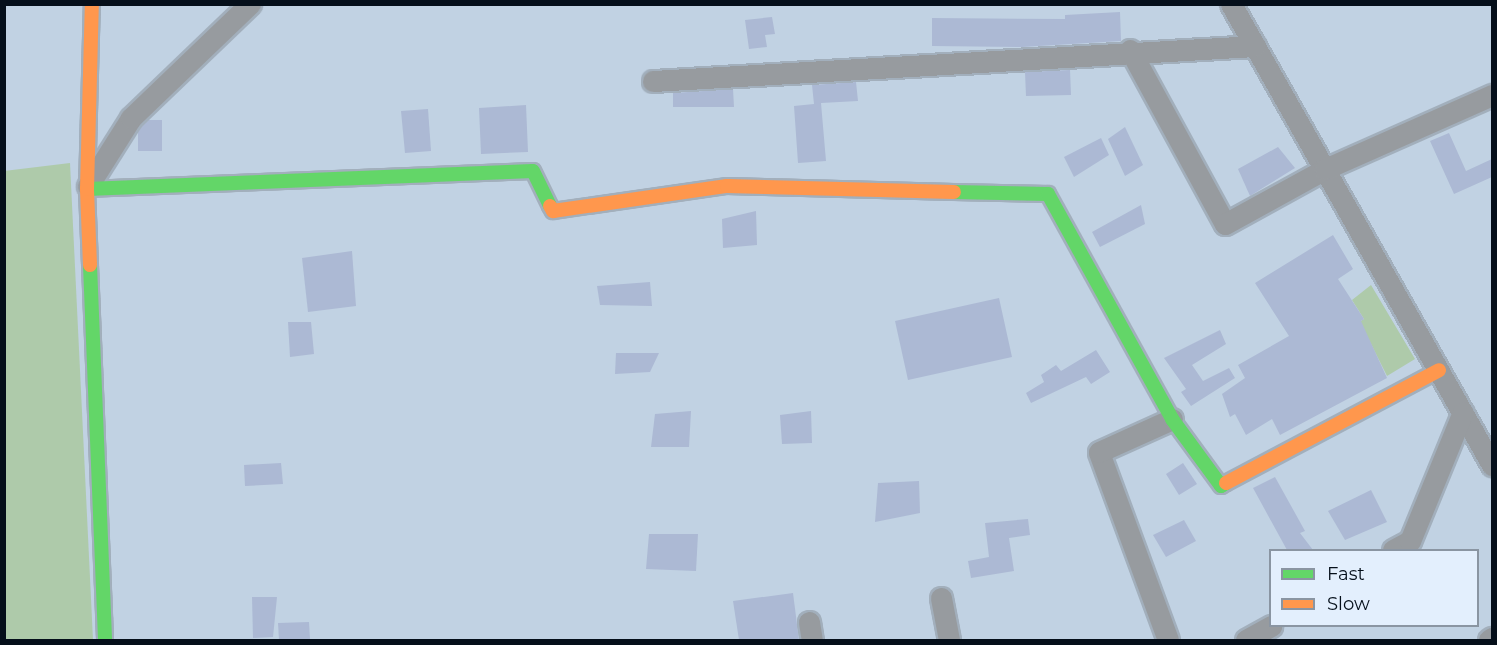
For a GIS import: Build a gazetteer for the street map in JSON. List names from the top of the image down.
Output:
{
  "legend": ["Fast", "Slow"]
}
